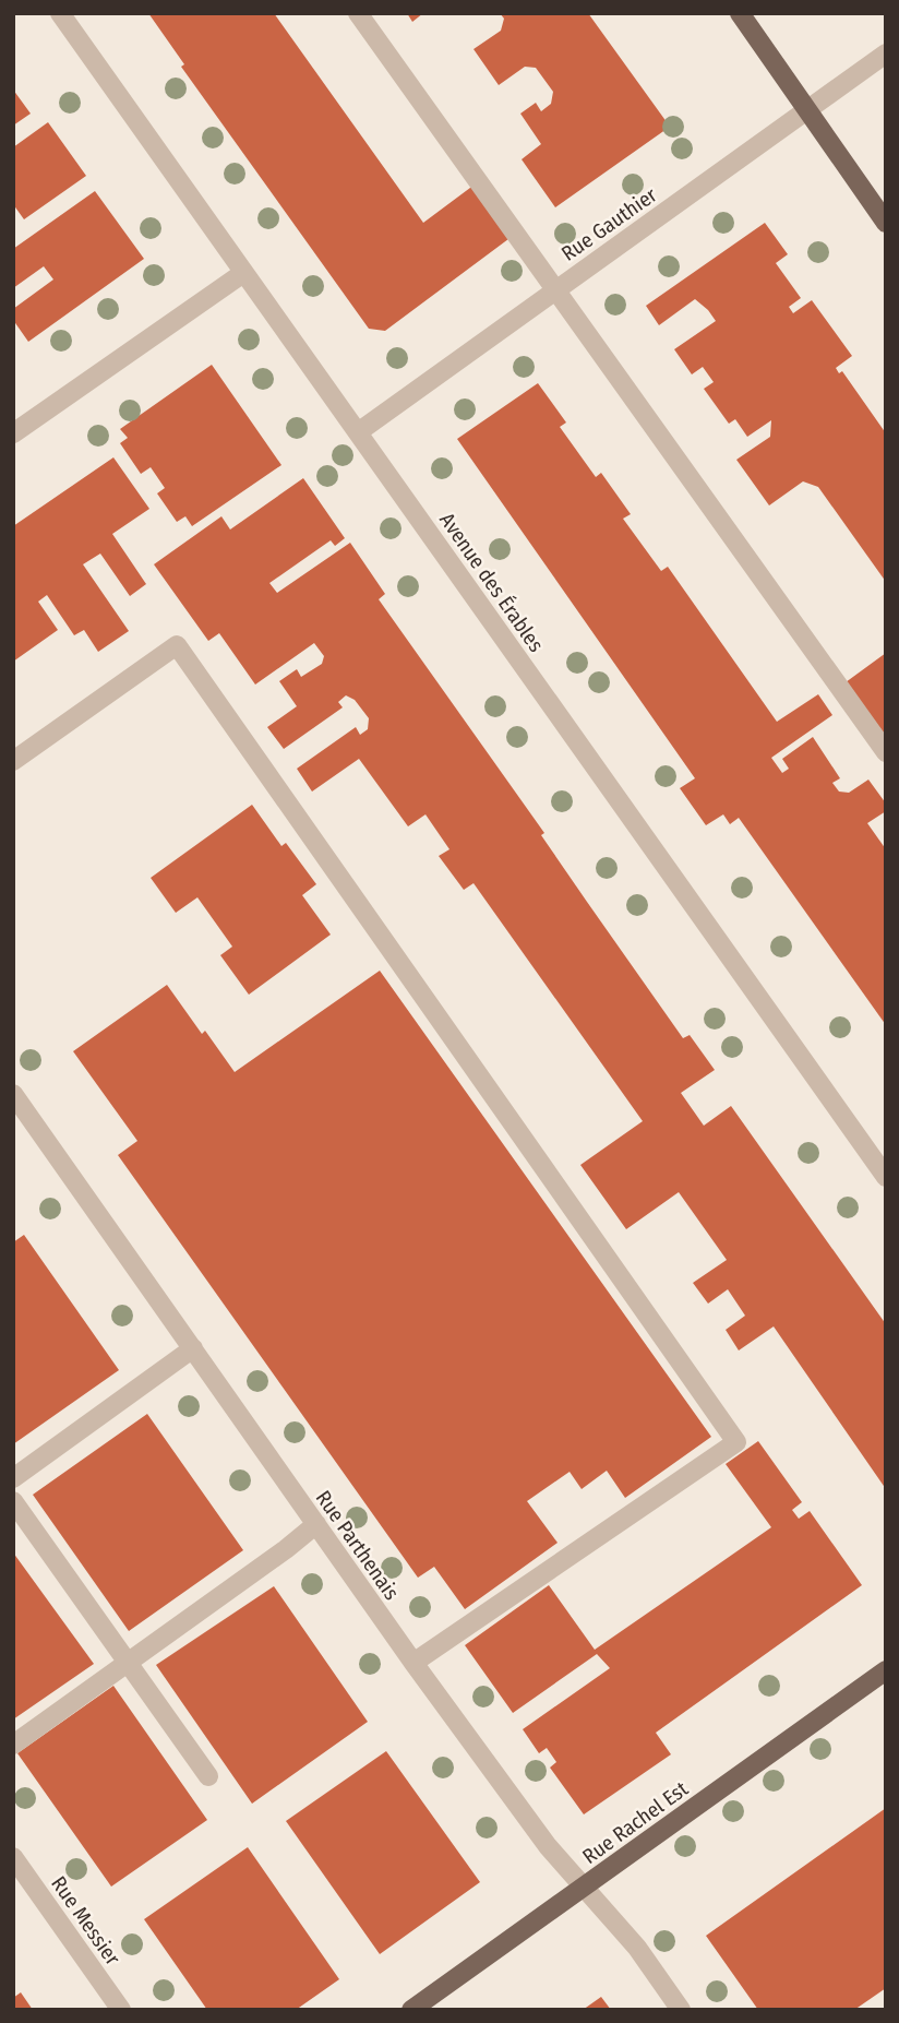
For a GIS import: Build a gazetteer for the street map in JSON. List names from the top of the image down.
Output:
{
  "streets": {
    "main road": ["Rue Rachel Est"],
    "street": [
      "Rue Gauthier",
      "Avenue des Érables",
      "Rue Parthenais",
      "Rue Messier"
    ]
  },
  "crossings": [
    ["Rue Gauthier", "Avenue des Érables"],
    ["Rue Parthenais", "Rue Rachel Est"]
  ]
}
